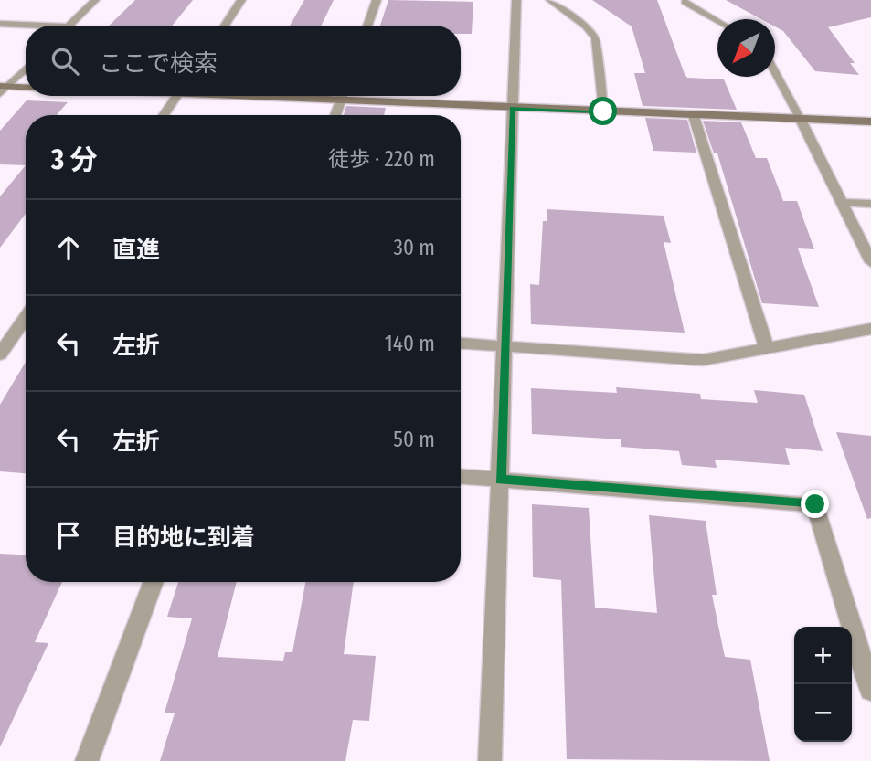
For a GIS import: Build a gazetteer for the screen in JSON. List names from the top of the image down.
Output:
{
  "north": "bottom left",
  "page": {
    "search": "ここで検索",
    "heading": ["3 分", "徒歩 · 220 m"],
    "list": [
      ["直進", "30 m"],
      ["左折", "140 m"],
      ["左折", "50 m"],
      "目的地に到着"
    ],
    "map_buttons": ["+", "−"]
  }
}
